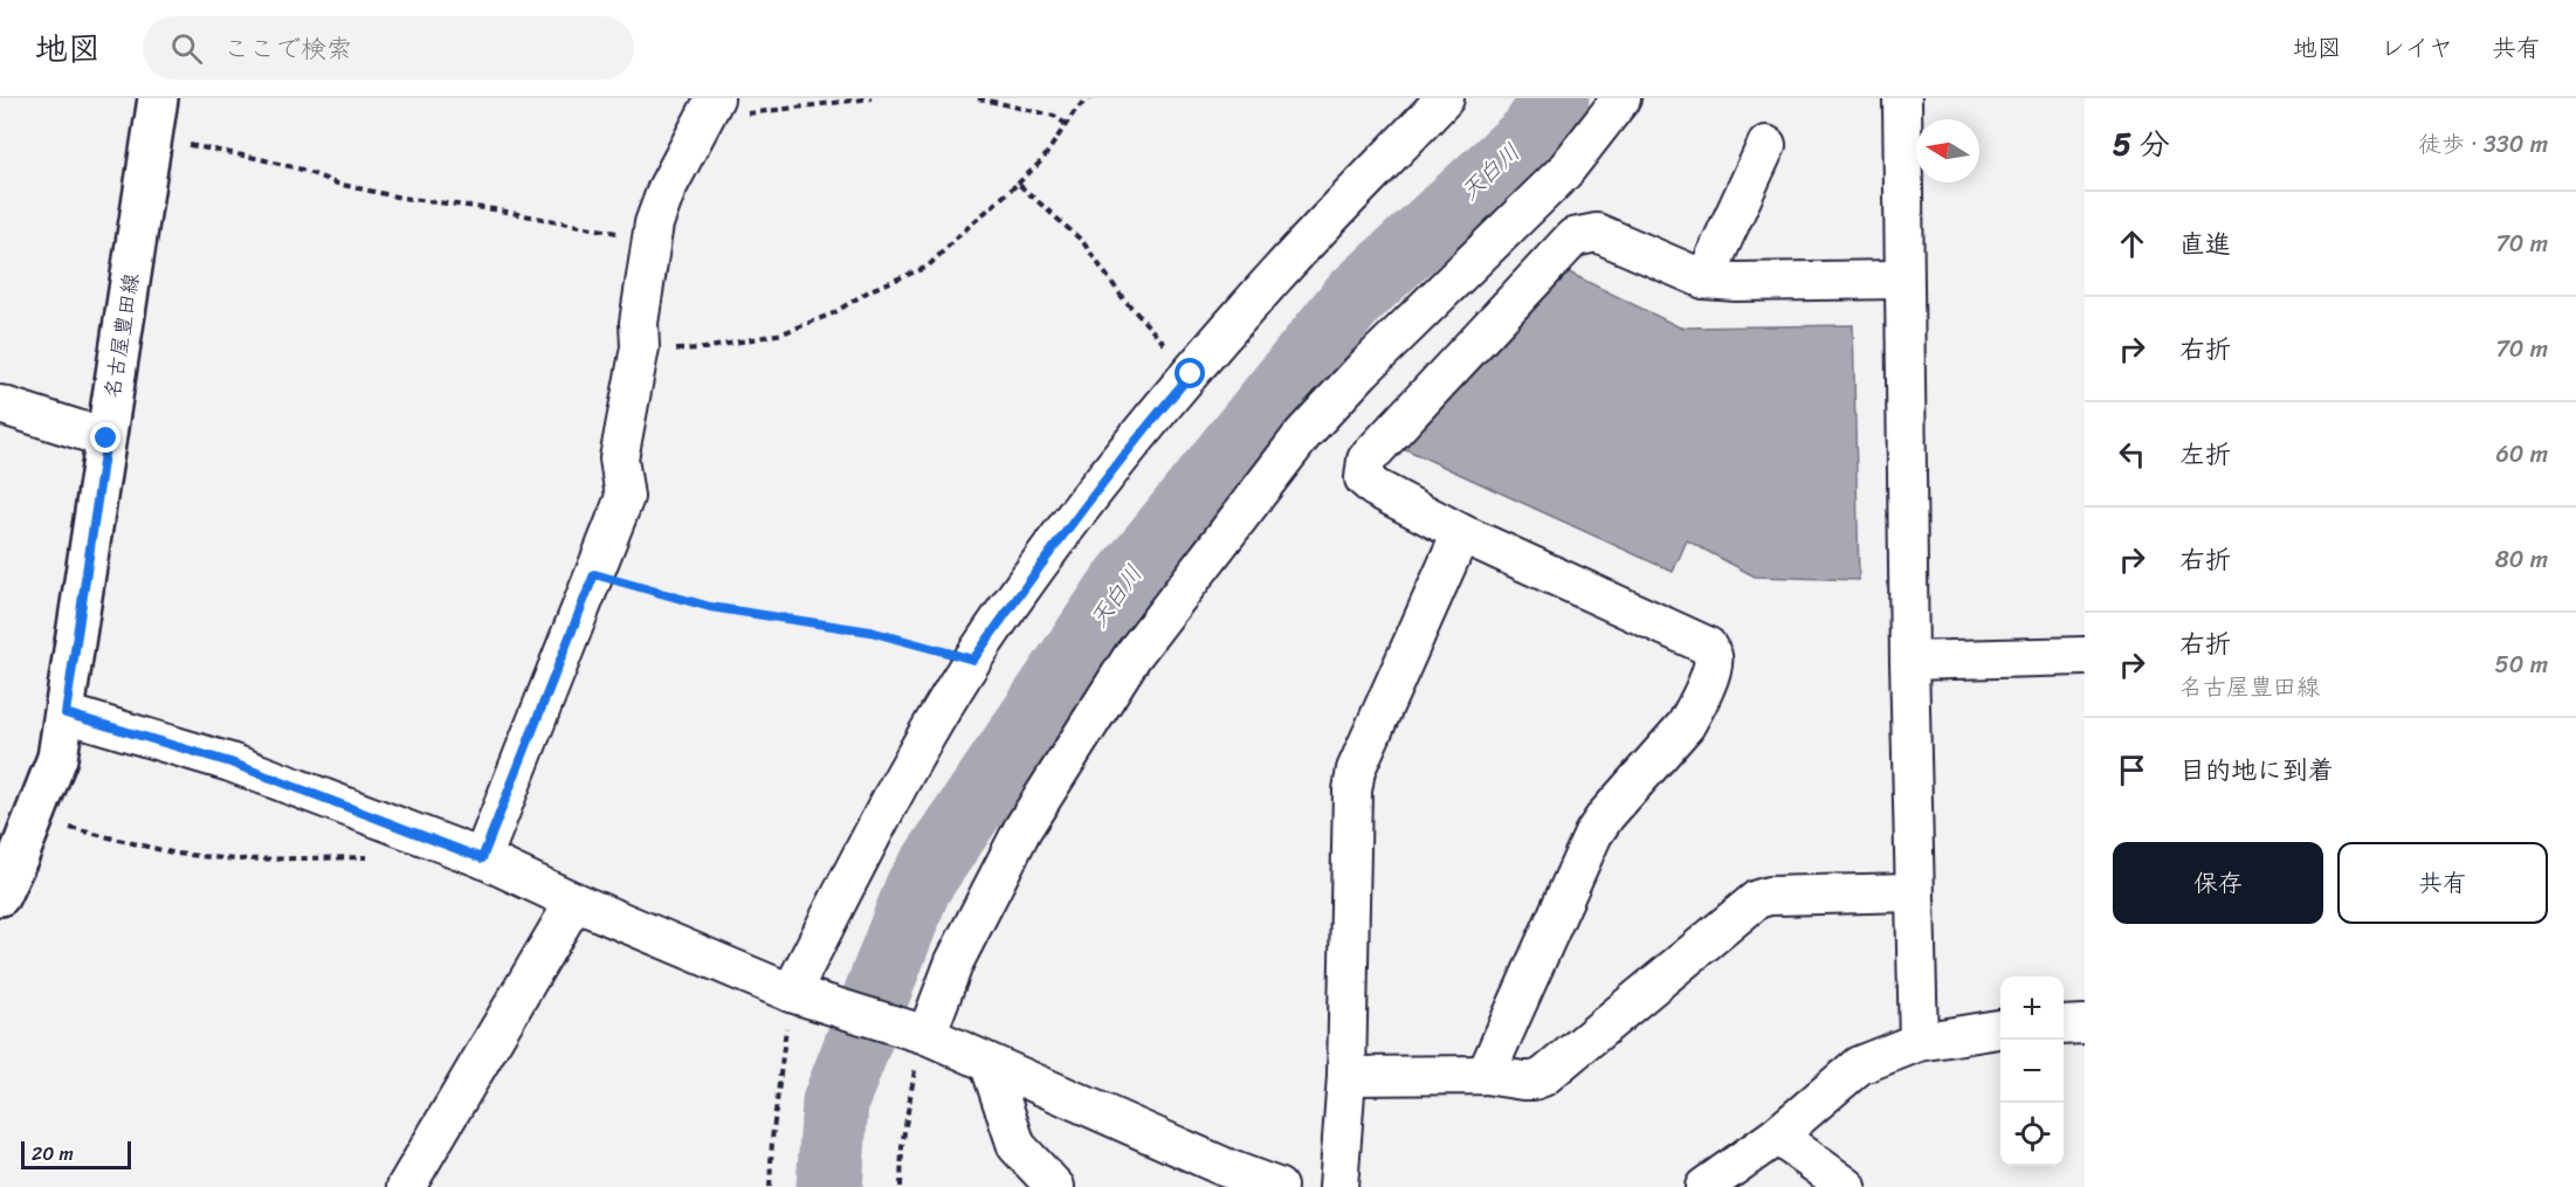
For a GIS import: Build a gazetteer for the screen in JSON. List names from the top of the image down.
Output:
{
  "streets": {
    "main road": ["名古屋豊田線"]
  },
  "water": ["天白川"],
  "scale_bar": "20 m",
  "north": "left",
  "page": {
    "header": "地図",
    "search": "ここで検索",
    "nav": ["地図", "レイヤ", "共有"],
    "heading": ["5 分", "徒歩 · 330 m"],
    "list": [
      ["直進", "70 m"],
      ["右折", "70 m"],
      ["左折", "60 m"],
      ["右折", "80 m"],
      ["右折", "名古屋豊田線", "50 m"],
      "目的地に到着"
    ],
    "buttons": ["保存", "共有"],
    "map_buttons": ["+", "−"],
    "scale": "20 m"
  }
}
